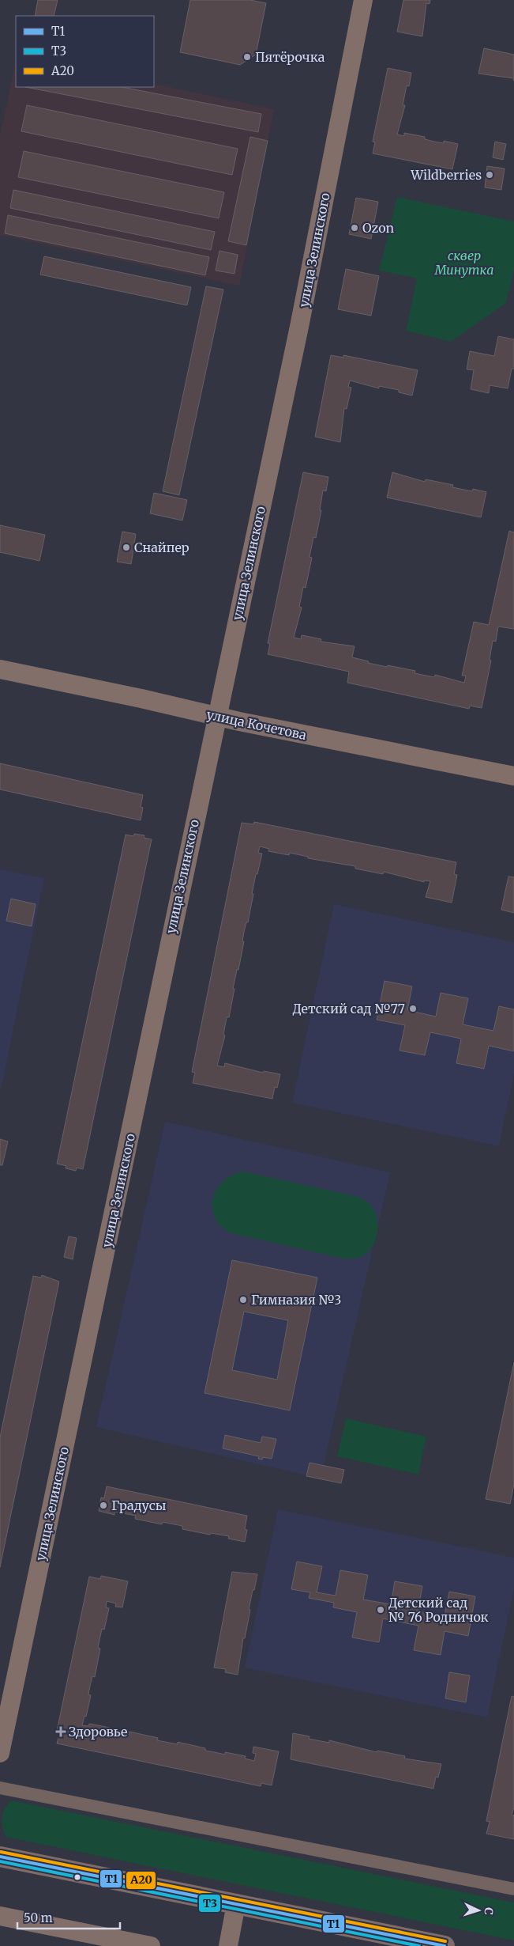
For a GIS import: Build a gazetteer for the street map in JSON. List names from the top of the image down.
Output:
{
  "streets": {
    "street": ["улица Зелинского", "улица Кочетова"]
  },
  "crossings": [
    ["улица Зелинского", "улица Кочетова"]
  ],
  "parks": ["сквер Минутка"],
  "places": {
    "other": [
      "Пятёрочка",
      "Wildberries",
      "Ozon",
      "Снайпер",
      "Детский сад №77",
      "Гимназия №3",
      "Градусы",
      "Детский сад № 76 Родничок"
    ],
    "health": ["Здоровье"]
  },
  "lines": ["transit line А20", "transit line Т1", "transit line Т3"],
  "legend": ["Т1", "Т3", "А20"],
  "scale_bar": "50 m",
  "north": "right"
}
